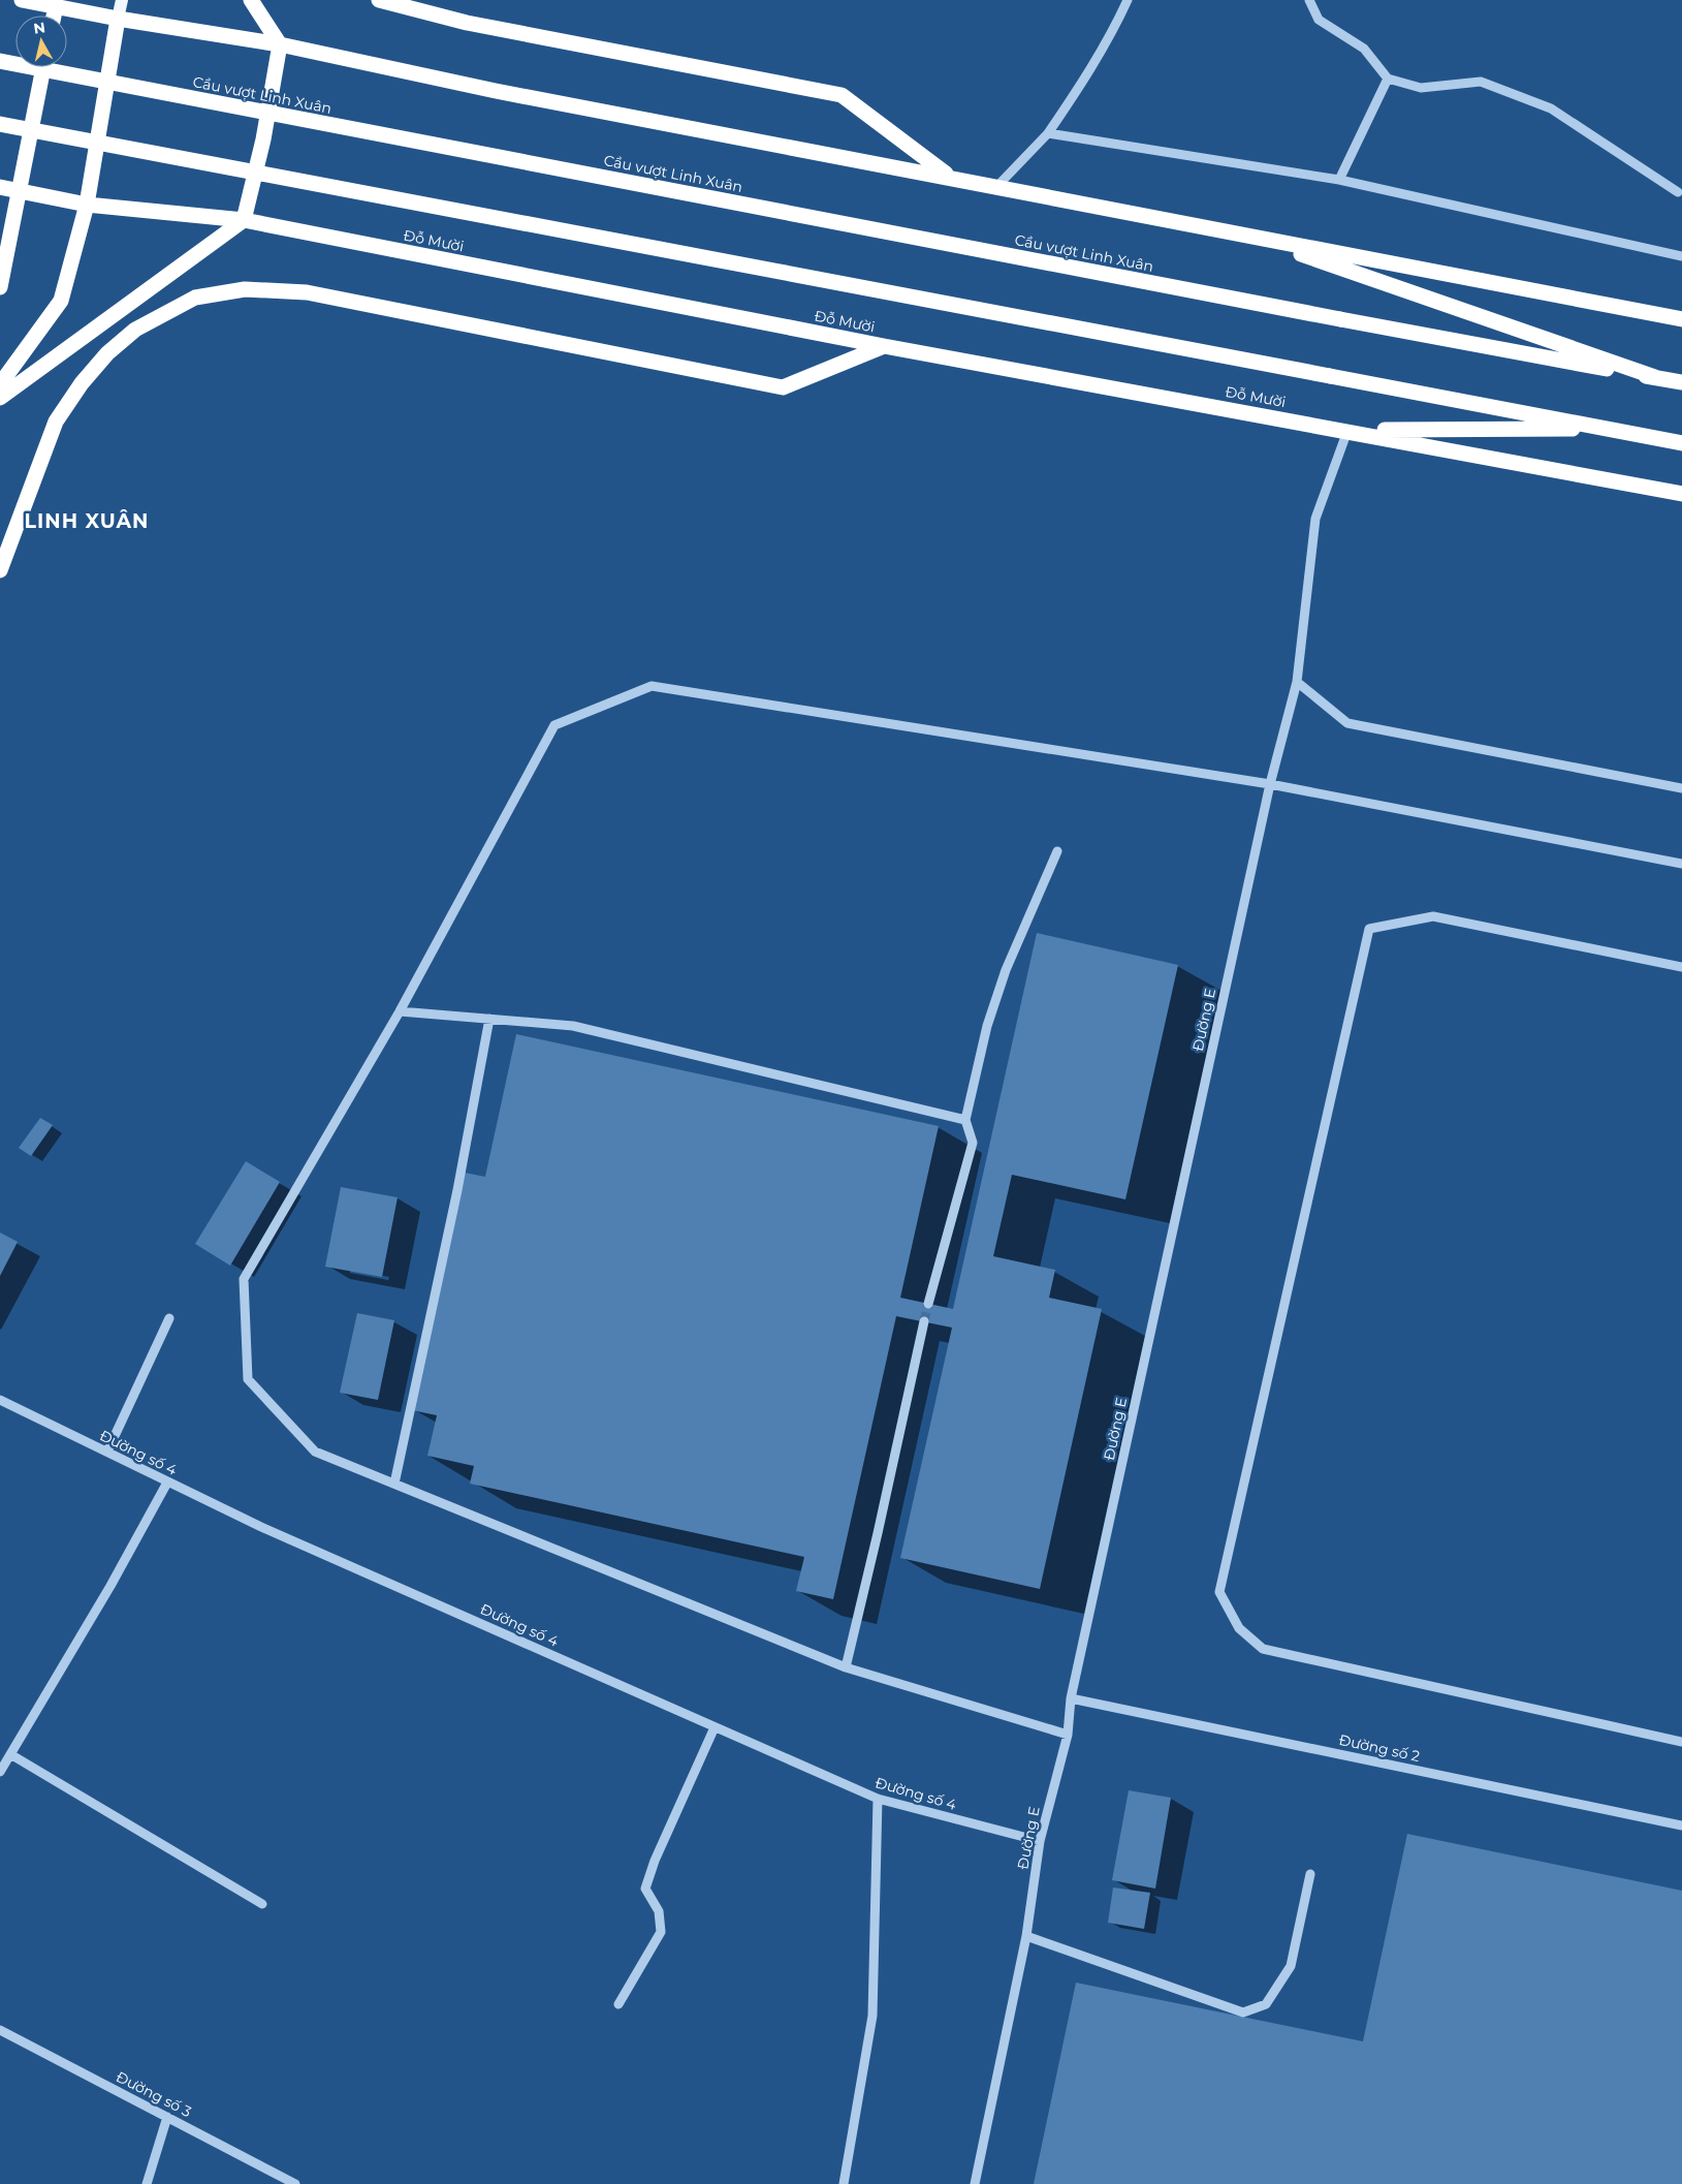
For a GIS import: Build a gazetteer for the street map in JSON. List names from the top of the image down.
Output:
{
  "streets": {
    "highway": ["Cầu vượt Linh Xuân", "Đỗ Mười"],
    "street": [
      "Đường E",
      "Đường số 4",
      "Đường số 2",
      "Đường số 3"
    ]
  },
  "crossings": [
    ["Đỗ Mười", "Đường E"],
    ["Đường E", "Đường số 4"],
    ["Đường E", "Đường số 2"]
  ],
  "districts": ["LINH XUÂN"],
  "north": "top"
}
